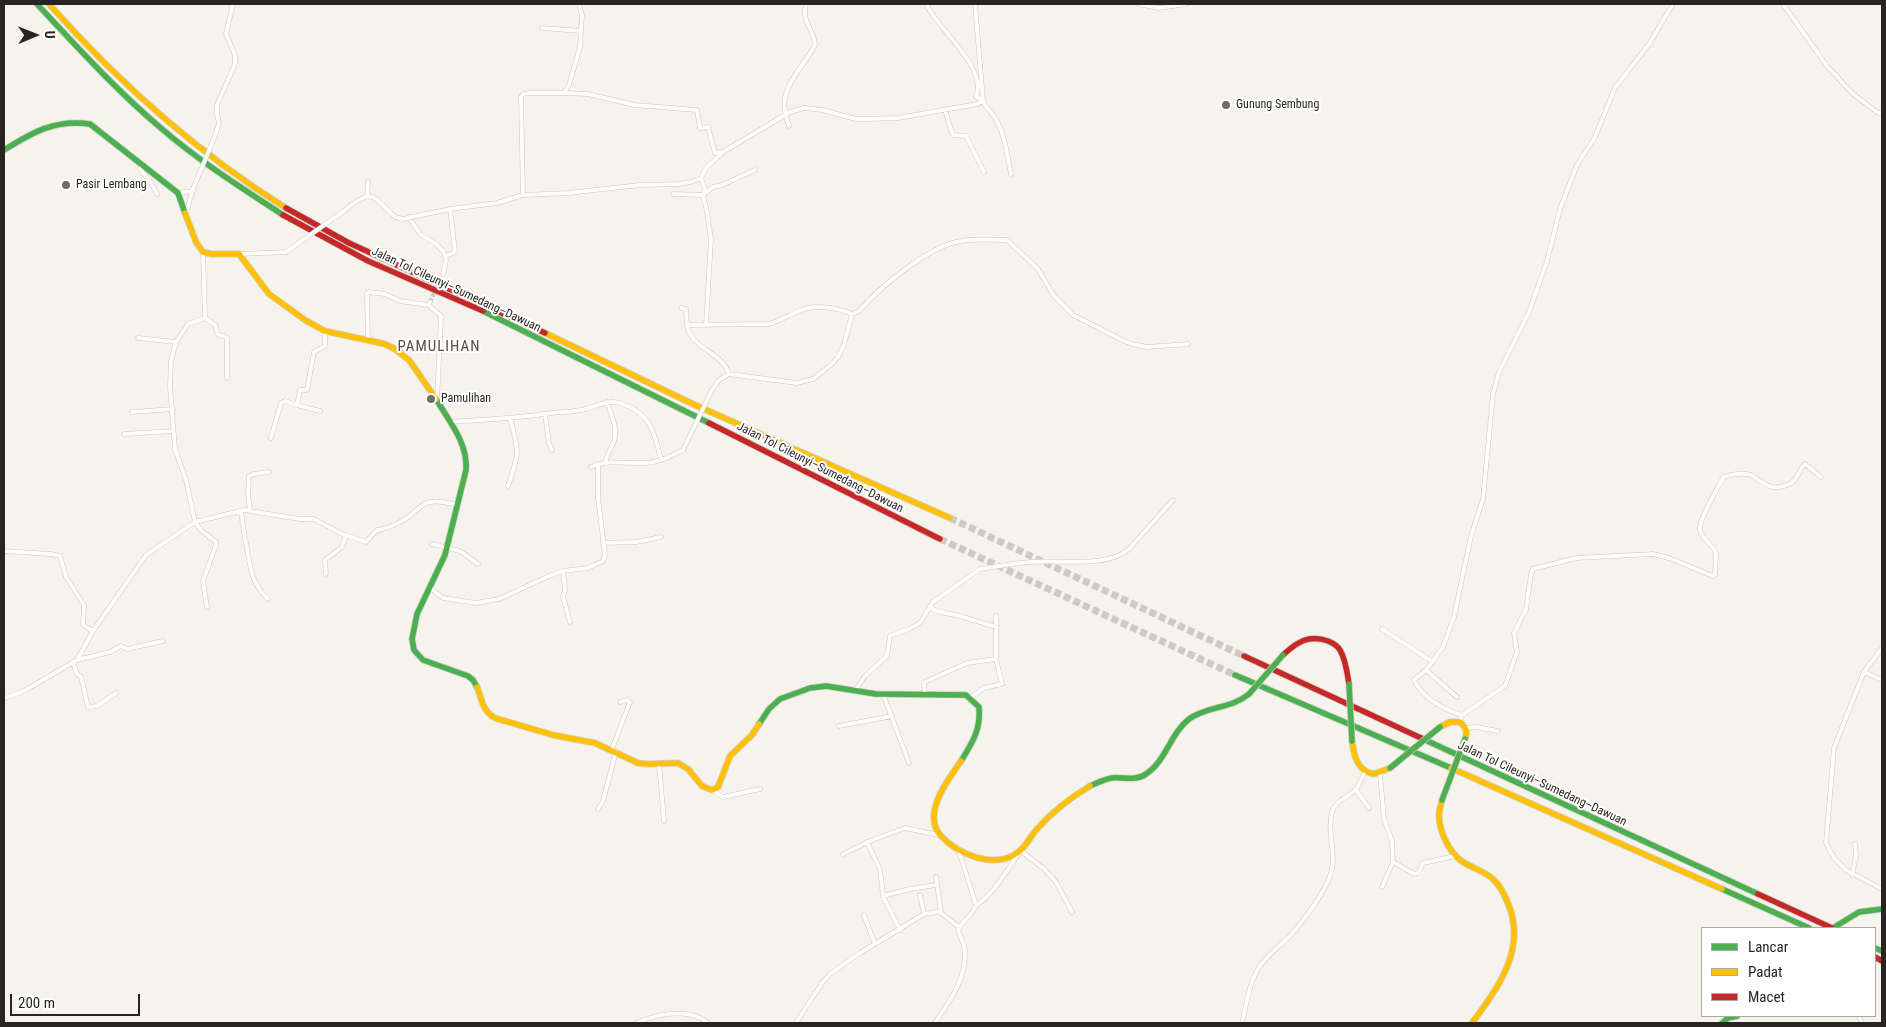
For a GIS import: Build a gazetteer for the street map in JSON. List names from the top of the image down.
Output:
{
  "streets": {
    "main road": ["Jalan Tol Cileunyi–Sumedang–Dawuan"]
  },
  "districts": ["PAMULIHAN"],
  "places": ["Gunung Sembung", "Pasir Lembang", "Pamulihan"],
  "legend": ["Lancar", "Padat", "Macet"],
  "scale_bar": "200 m",
  "north": "right"
}
